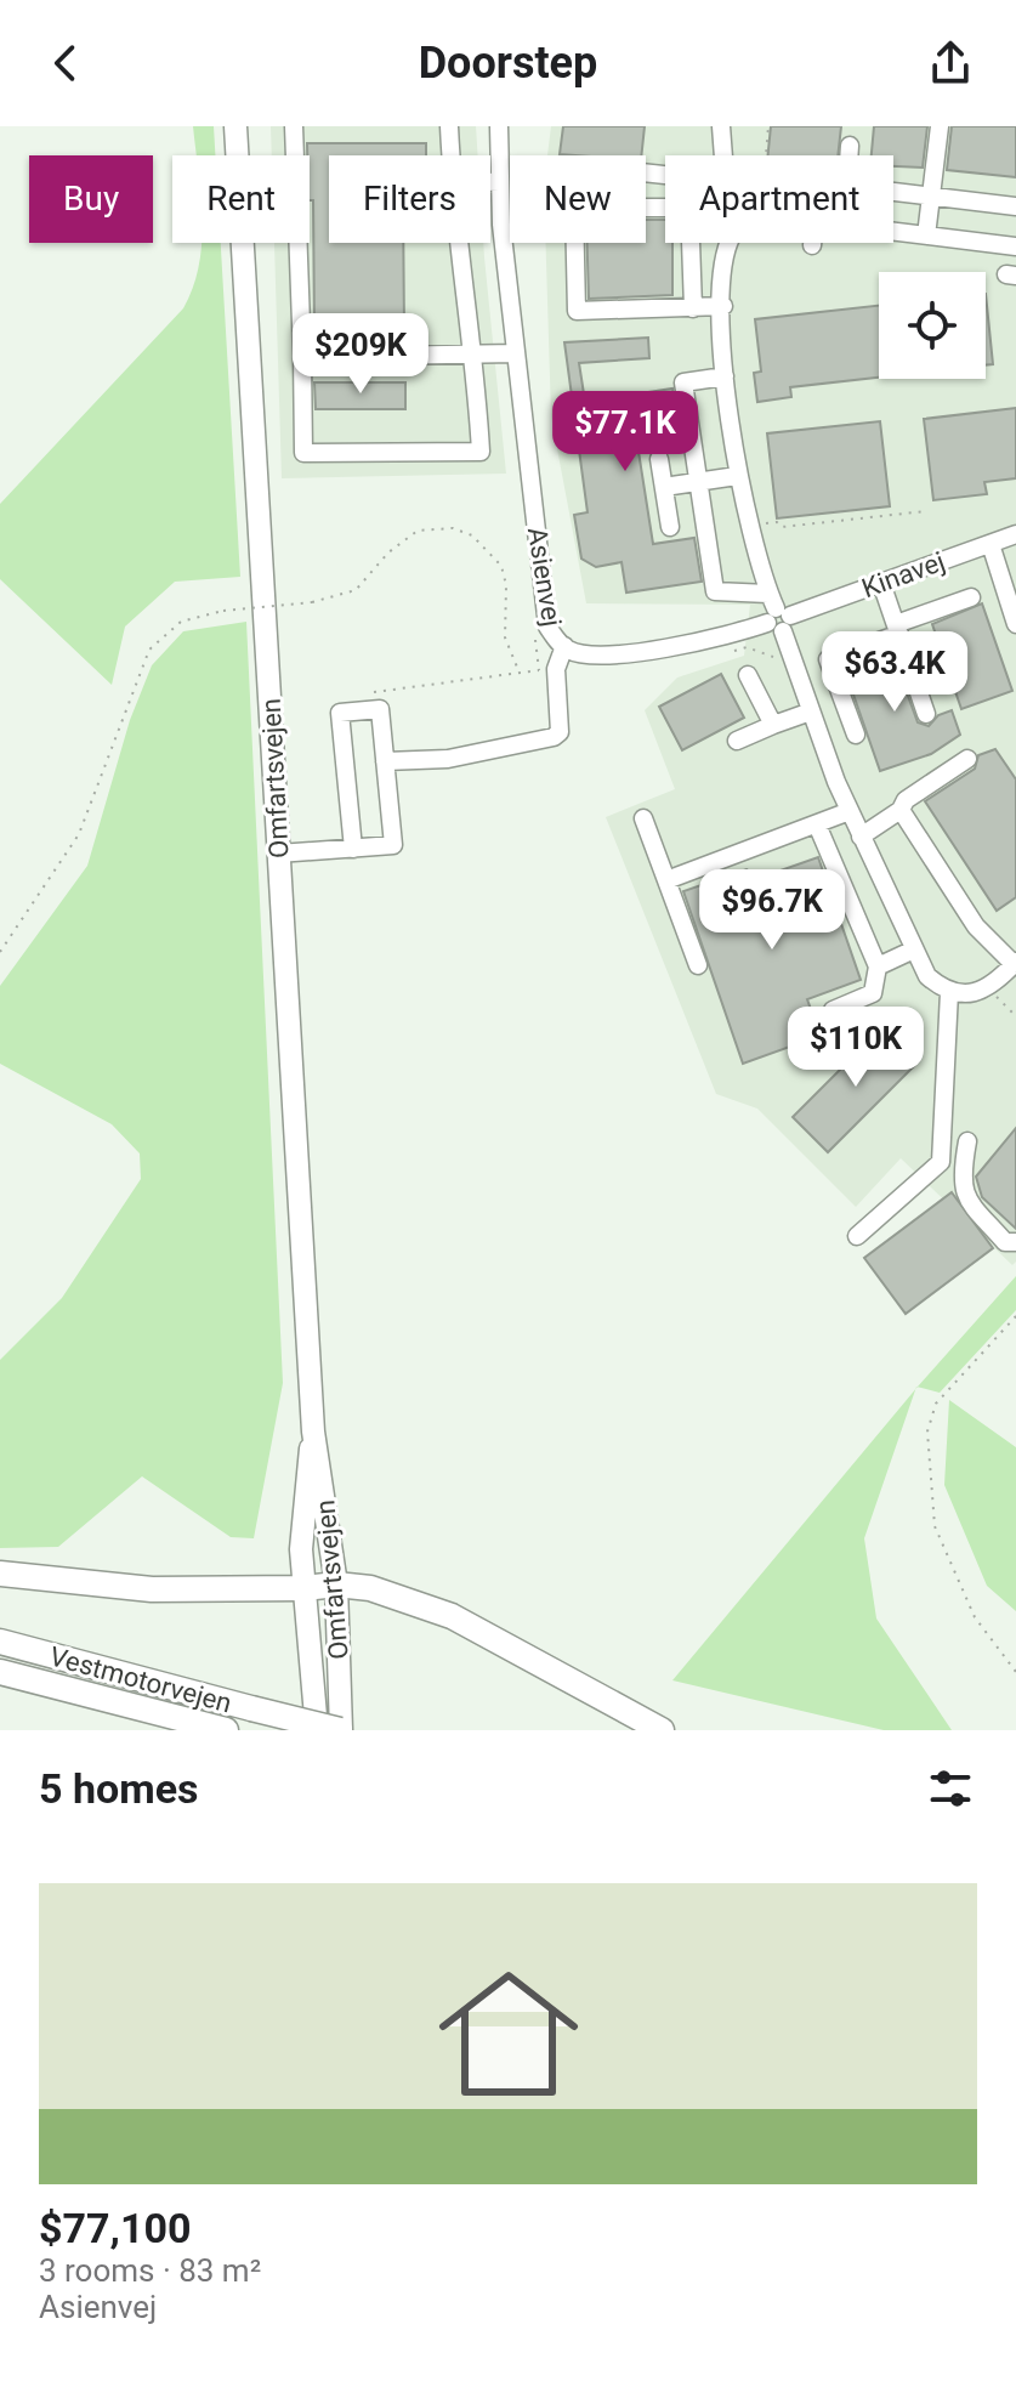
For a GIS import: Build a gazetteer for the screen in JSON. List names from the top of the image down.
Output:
{
  "streets": {
    "highway": ["Vestmotorvejen"],
    "main road": ["Omfartsvejen"],
    "street": ["Kinavej", "Asienvej"]
  },
  "crossings": [
    ["Kinavej", "Asienvej"],
    ["Omfartsvejen", "Vestmotorvejen"]
  ],
  "page": {
    "header": "Doorstep",
    "chip": [
      "Buy",
      "Rent",
      "Filters",
      "New",
      "Apartment"
    ],
    "price": [
      "$209K",
      "$77.1K",
      "$63.4K",
      "$96.7K",
      "$110K"
    ],
    "heading": "5 homes",
    "list": [
      {
        "name": "$77,100",
        "note": "3 rooms · 83 m² · Asienvej"
      }
    ]
  }
}
